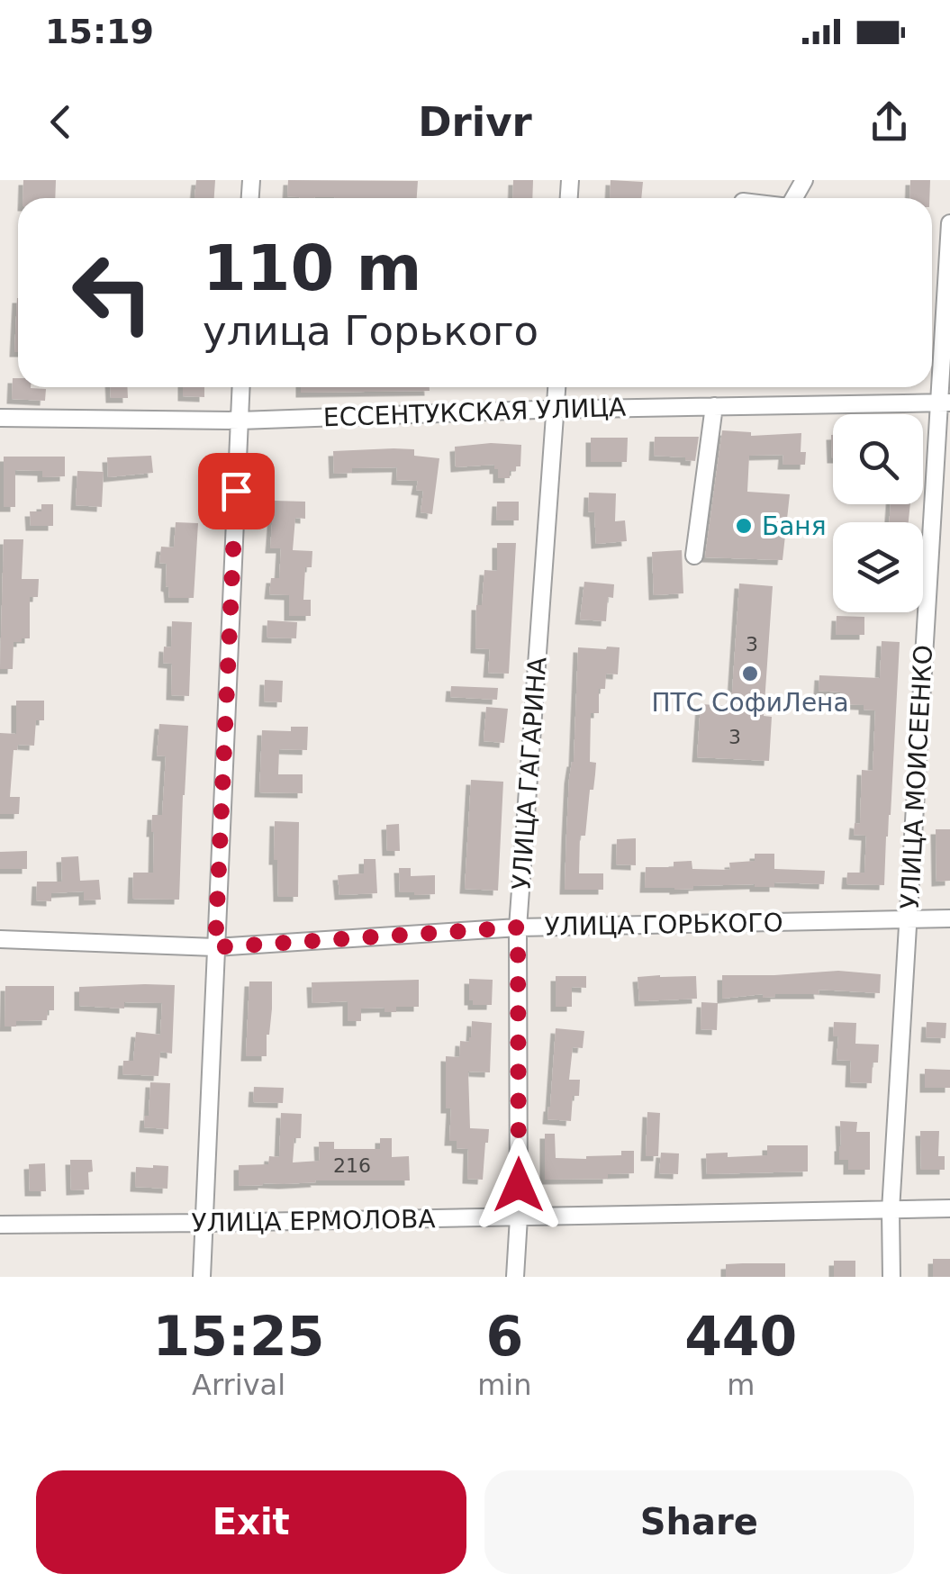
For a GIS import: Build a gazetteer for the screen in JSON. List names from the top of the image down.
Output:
{
  "streets": {
    "street": [
      "ЕССЕНТУКСКАЯ УЛИЦА",
      "УЛИЦА ГАГАРИНА",
      "УЛИЦА МОИСЕЕНКО",
      "УЛИЦА ГОРЬКОГО",
      "УЛИЦА ЕРМОЛОВА"
    ]
  },
  "crossings": [
    ["ЕССЕНТУКСКАЯ УЛИЦА", "УЛИЦА ГАГАРИНА"],
    ["ЕССЕНТУКСКАЯ УЛИЦА", "УЛИЦА МОИСЕЕНКО"],
    ["УЛИЦА ГАГАРИНА", "УЛИЦА ГОРЬКОГО"],
    ["УЛИЦА ГАГАРИНА", "УЛИЦА ЕРМОЛОВА"],
    ["УЛИЦА МОИСЕЕНКО", "УЛИЦА ГОРЬКОГО"],
    ["УЛИЦА МОИСЕЕНКО", "УЛИЦА ЕРМОЛОВА"]
  ],
  "places": ["Баня", "ПТС СофиЛена"],
  "house_numbers": ["3", "3", "216"],
  "page": {
    "status": "15:19",
    "header": "Drivr",
    "turn": ["110 m", "улица Горького"],
    "eta": [
      "15:25",
      "Arrival",
      "6",
      "min",
      "440",
      "m"
    ],
    "buttons": ["Exit", "Share"]
  }
}
